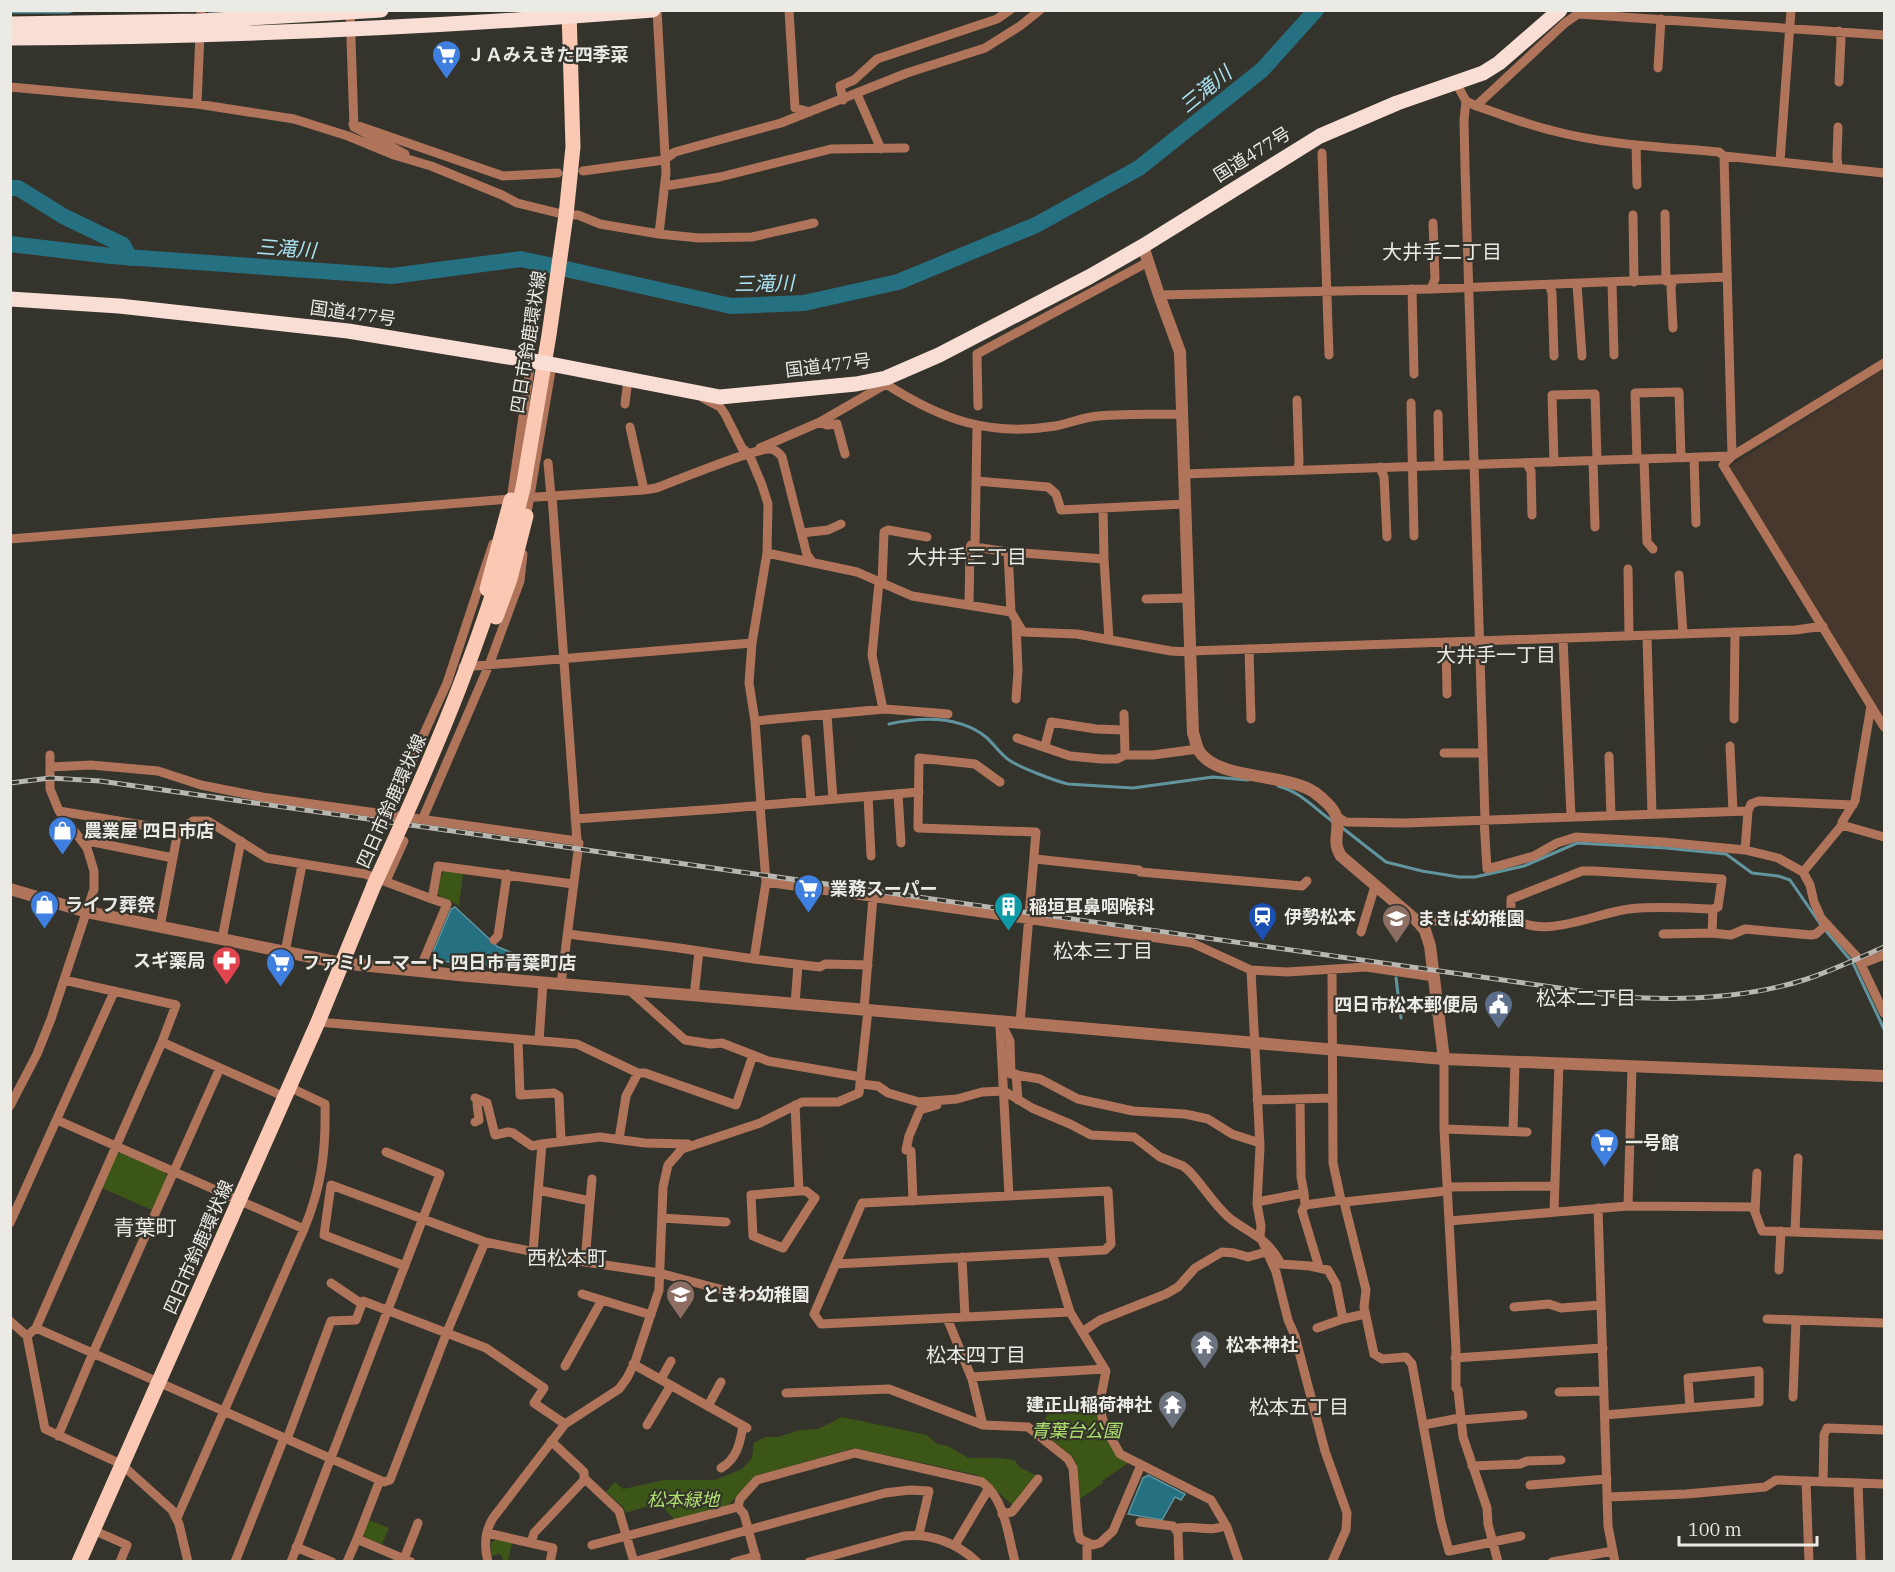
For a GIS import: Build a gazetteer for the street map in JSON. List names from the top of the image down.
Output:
{
  "streets": {
    "highway": ["国道477号"],
    "main road": ["四日市鈴鹿環状線"]
  },
  "crossings": [
    ["国道477号", "四日市鈴鹿環状線"]
  ],
  "districts": [
    "大井手二丁目",
    "大井手三丁目",
    "大井手一丁目",
    "松本三丁目",
    "松本二丁目",
    "青葉町",
    "西松本町",
    "松本四丁目",
    "松本五丁目"
  ],
  "water": ["三滝川"],
  "parks": ["青葉台公園", "松本緑地"],
  "places": {
    "supermarket": [
      "ＪＡみえきた四季菜",
      "業務スーパー",
      "ファミリーマート 四日市青葉町店",
      "一号館"
    ],
    "shop": ["農業屋 四日市店", "ライフ葬祭"],
    "building": ["稲垣耳鼻咽喉科"],
    "station": ["伊勢松本"],
    "school or university": ["まきば幼稚園", "ときわ幼稚園"],
    "pharmacy": ["スギ薬局"],
    "public building": ["四日市松本郵便局"],
    "temple": ["松本神社", "建正山稲荷神社"]
  },
  "scale_bar": "100 m"
}
